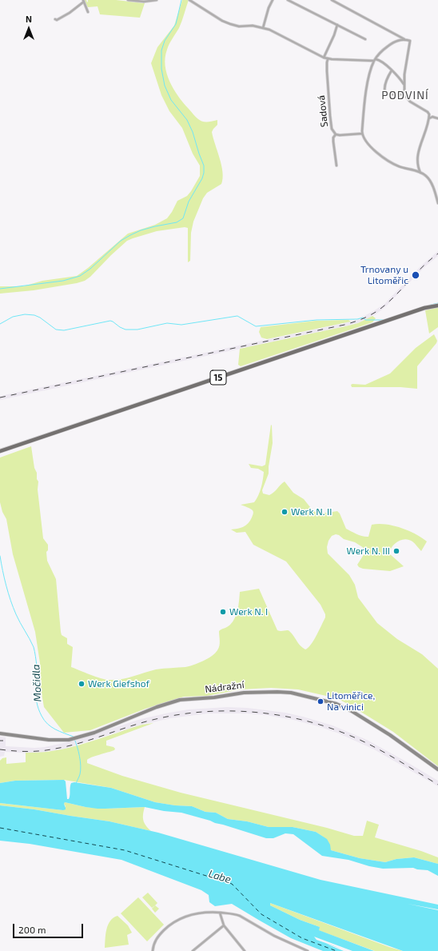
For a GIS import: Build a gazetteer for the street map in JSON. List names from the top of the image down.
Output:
{
  "streets": {
    "main road": ["15", "Nádražní"],
    "street": ["Sadová"]
  },
  "districts": ["PODVINÍ"],
  "water": ["Močidla", "Labe"],
  "places": [
    "Trnovany u Litoměřic",
    "Werk N. II",
    "Werk N. III",
    "Werk N. I",
    "Werk Giefshof",
    "Litoměřice, Na vinici"
  ],
  "scale_bar": "200 m",
  "north": "top"
}
